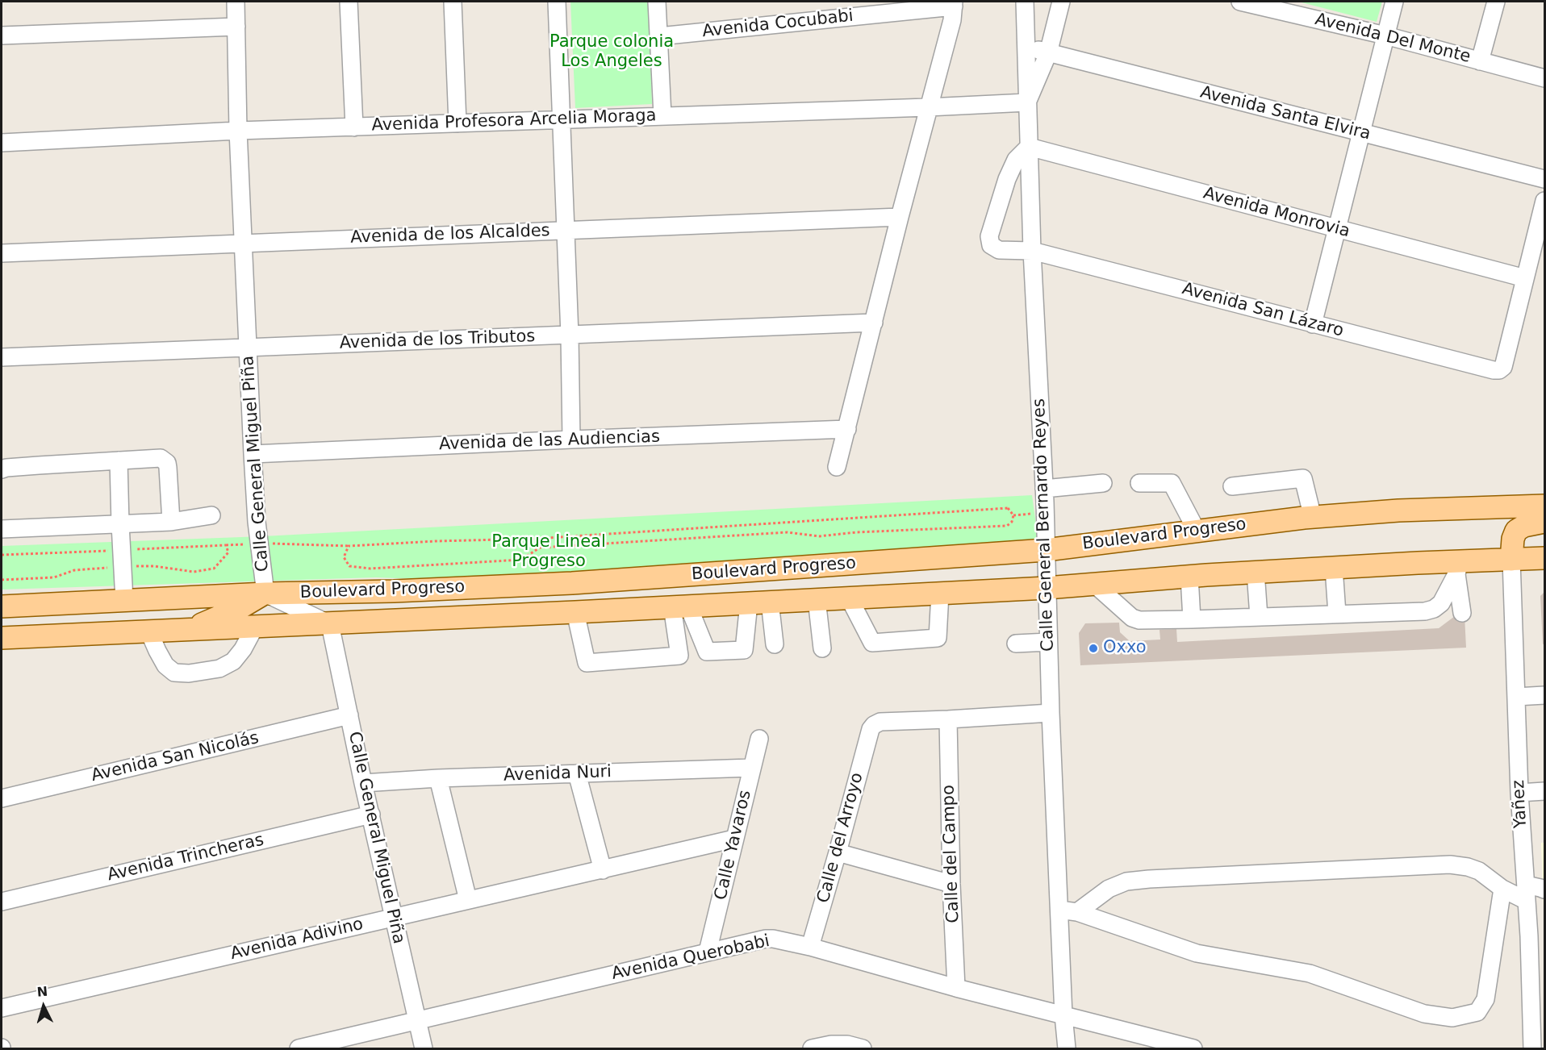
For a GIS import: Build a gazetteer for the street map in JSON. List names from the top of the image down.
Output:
{
  "streets": {
    "main road": ["Boulevard Progreso"],
    "street": [
      "Avenida Cocubabi",
      "Avenida Del Monte",
      "Avenida Santa Elvira",
      "Avenida Profesora Arcelia Moraga",
      "Avenida Monrovia",
      "Avenida de los Alcaldes",
      "Avenida San Lázaro",
      "Avenida de los Tributos",
      "Avenida de las Audiencias",
      "Calle General Miguel Piña",
      "Calle General Bernardo Reyes",
      "Avenida San Nicolás",
      "Avenida Nuri",
      "Yañez",
      "Calle del Arroyo",
      "Calle Yavaros",
      "Calle del Campo",
      "Avenida Trincheras",
      "Avenida Adivino",
      "Avenida Querobabi"
    ]
  },
  "crossings": [
    ["Avenida Santa Elvira", "Calle General Bernardo Reyes"],
    ["Avenida Profesora Arcelia Moraga", "Calle General Miguel Piña"],
    ["Avenida Profesora Arcelia Moraga", "Calle General Bernardo Reyes"],
    ["Avenida Monrovia", "Avenida San Lázaro"],
    ["Avenida Monrovia", "Calle General Bernardo Reyes"],
    ["Avenida de los Alcaldes", "Calle General Miguel Piña"],
    ["Avenida San Lázaro", "Calle General Bernardo Reyes"],
    ["Avenida de los Tributos", "Calle General Miguel Piña"],
    ["Avenida de las Audiencias", "Calle General Miguel Piña"],
    ["Calle General Miguel Piña", "Boulevard Progreso"],
    ["Calle General Miguel Piña", "Avenida San Nicolás"],
    ["Calle General Miguel Piña", "Avenida Nuri"],
    ["Calle General Miguel Piña", "Avenida Trincheras"],
    ["Calle General Miguel Piña", "Avenida Adivino"],
    ["Calle General Miguel Piña", "Avenida Querobabi"],
    ["Calle General Bernardo Reyes", "Boulevard Progreso"],
    ["Calle General Bernardo Reyes", "Avenida Querobabi"],
    ["Boulevard Progreso", "Yañez"],
    ["Avenida Nuri", "Calle Yavaros"],
    ["Calle del Arroyo", "Calle del Campo"],
    ["Calle del Arroyo", "Avenida Querobabi"],
    ["Calle Yavaros", "Avenida Adivino"],
    ["Calle Yavaros", "Avenida Querobabi"],
    ["Calle del Campo", "Avenida Querobabi"]
  ],
  "parks": ["Parque colonia Los Angeles", "Parque Lineal Progreso"],
  "places": ["Oxxo"],
  "north": "top"
}
